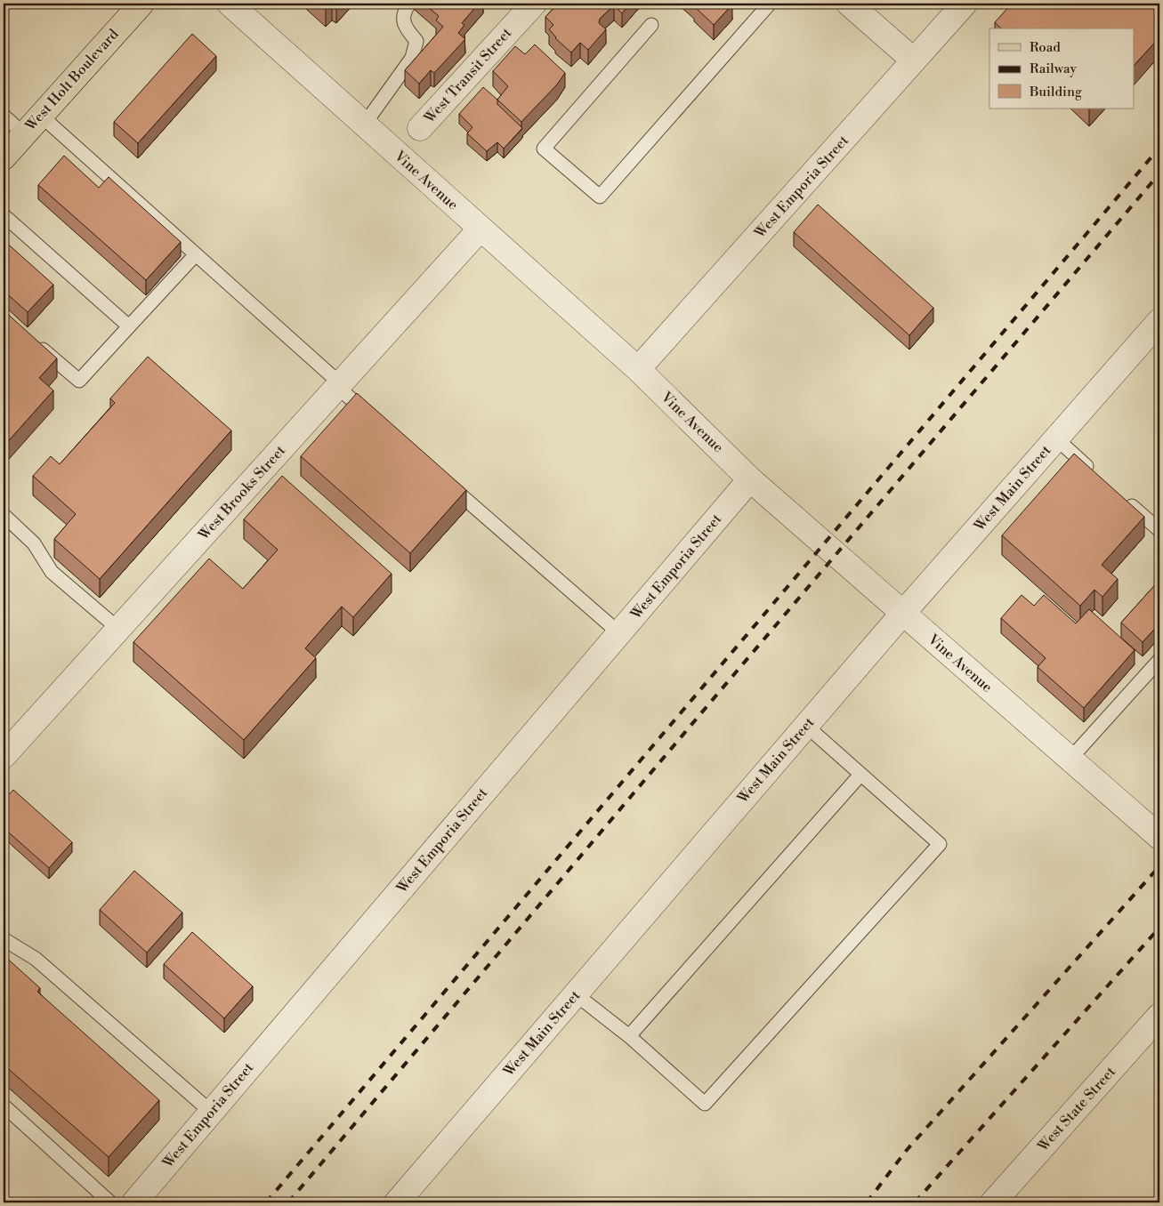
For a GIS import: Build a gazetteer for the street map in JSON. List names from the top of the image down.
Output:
{
  "streets": {
    "main road": ["West Holt Boulevard"],
    "street": [
      "West Transit Street",
      "Vine Avenue",
      "West Emporia Street",
      "West Main Street",
      "West Brooks Street",
      "West State Street"
    ]
  },
  "crossings": [
    ["Vine Avenue", "West Emporia Street"],
    ["Vine Avenue", "West Main Street"],
    ["Vine Avenue", "West Brooks Street"]
  ],
  "legend": ["Road", "Railway", "Building"]
}
